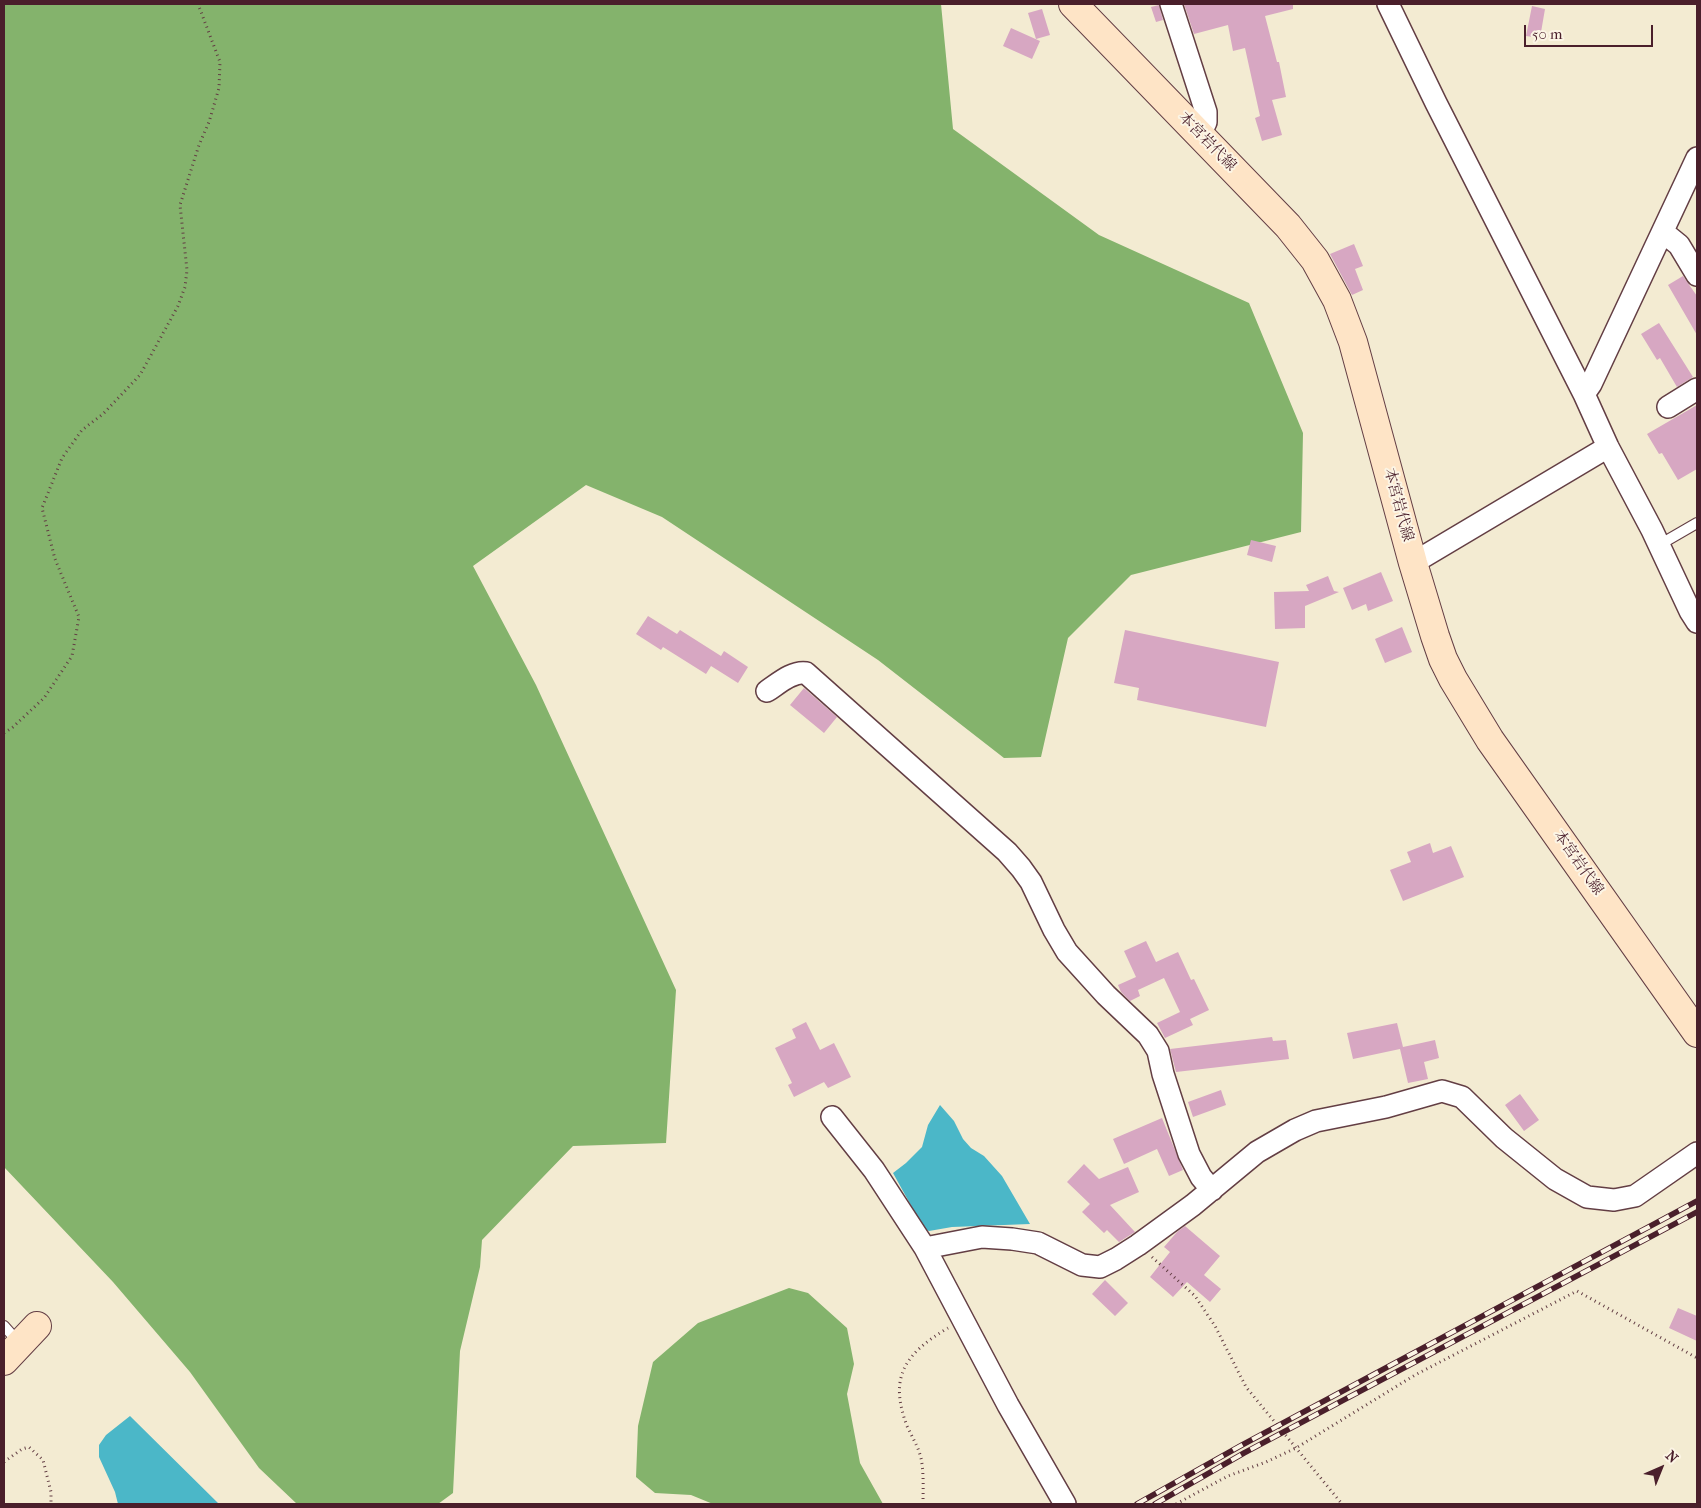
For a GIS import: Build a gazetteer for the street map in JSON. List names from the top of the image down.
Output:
{
  "streets": {
    "main road": ["本宮岩代線"]
  },
  "scale_bar": "50 m",
  "north": "top right"
}
